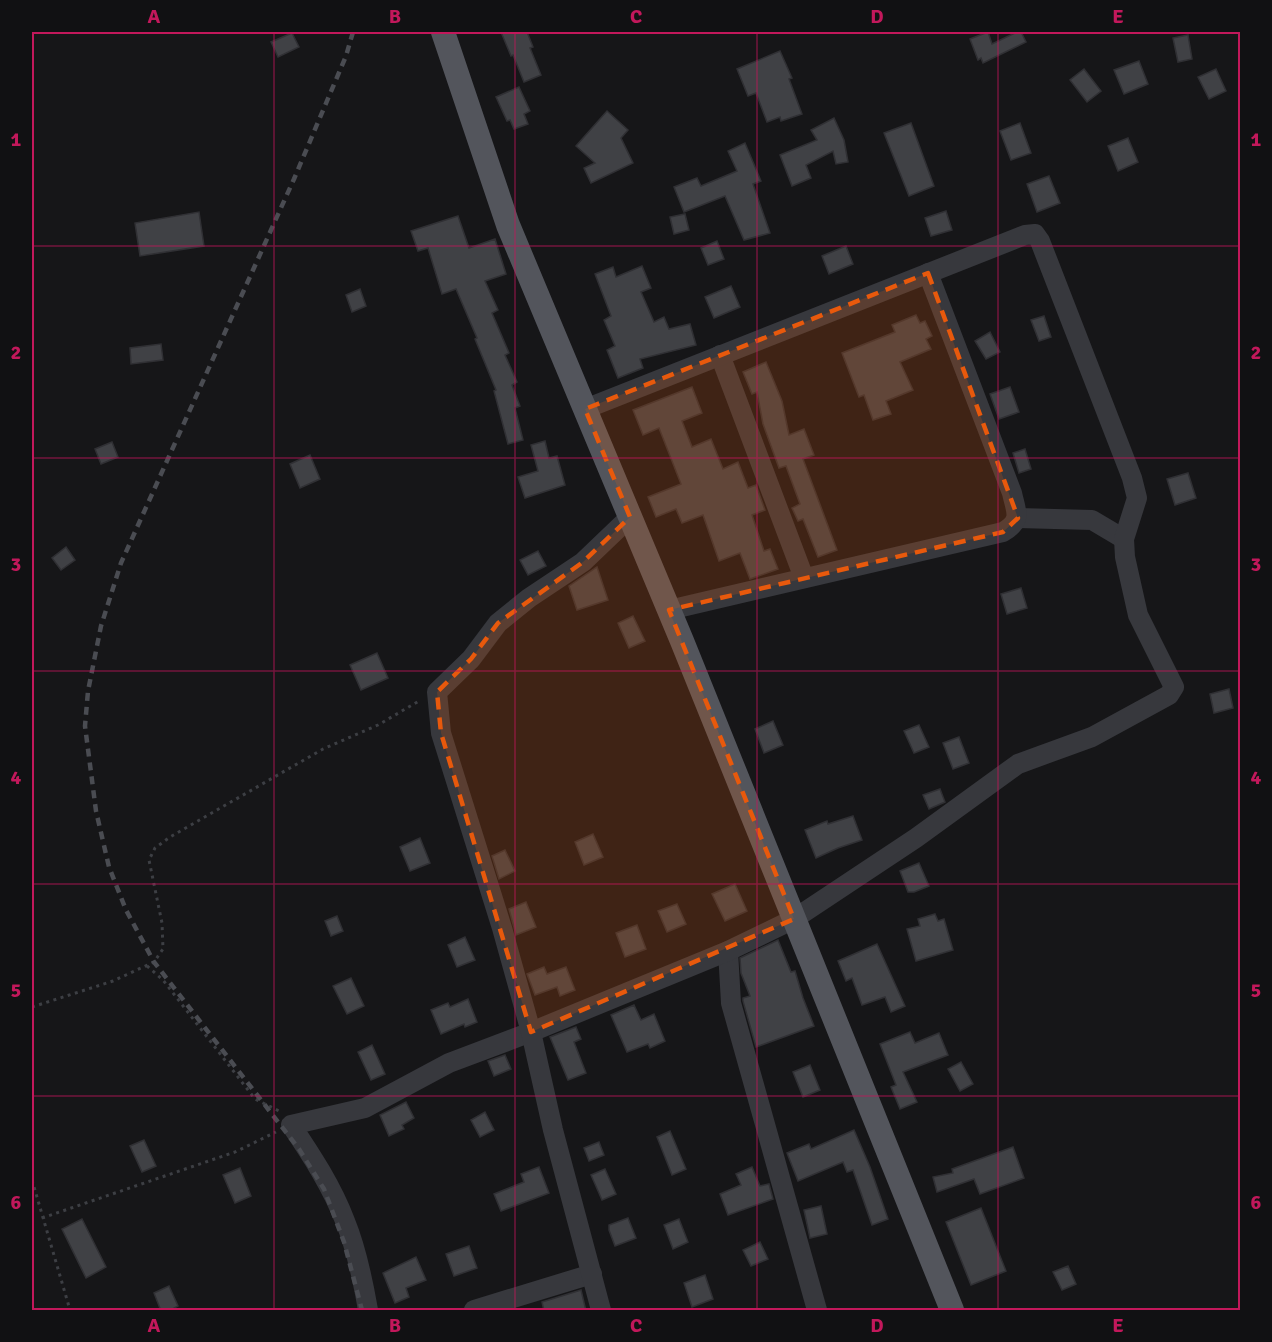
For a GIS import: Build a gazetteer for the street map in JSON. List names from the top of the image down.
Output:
{
  "grid": {
    "columns": [
      "A",
      "B",
      "C",
      "D",
      "E"
    ],
    "rows": [
      "1",
      "2",
      "3",
      "4",
      "5",
      "6"
    ]
  }
}
